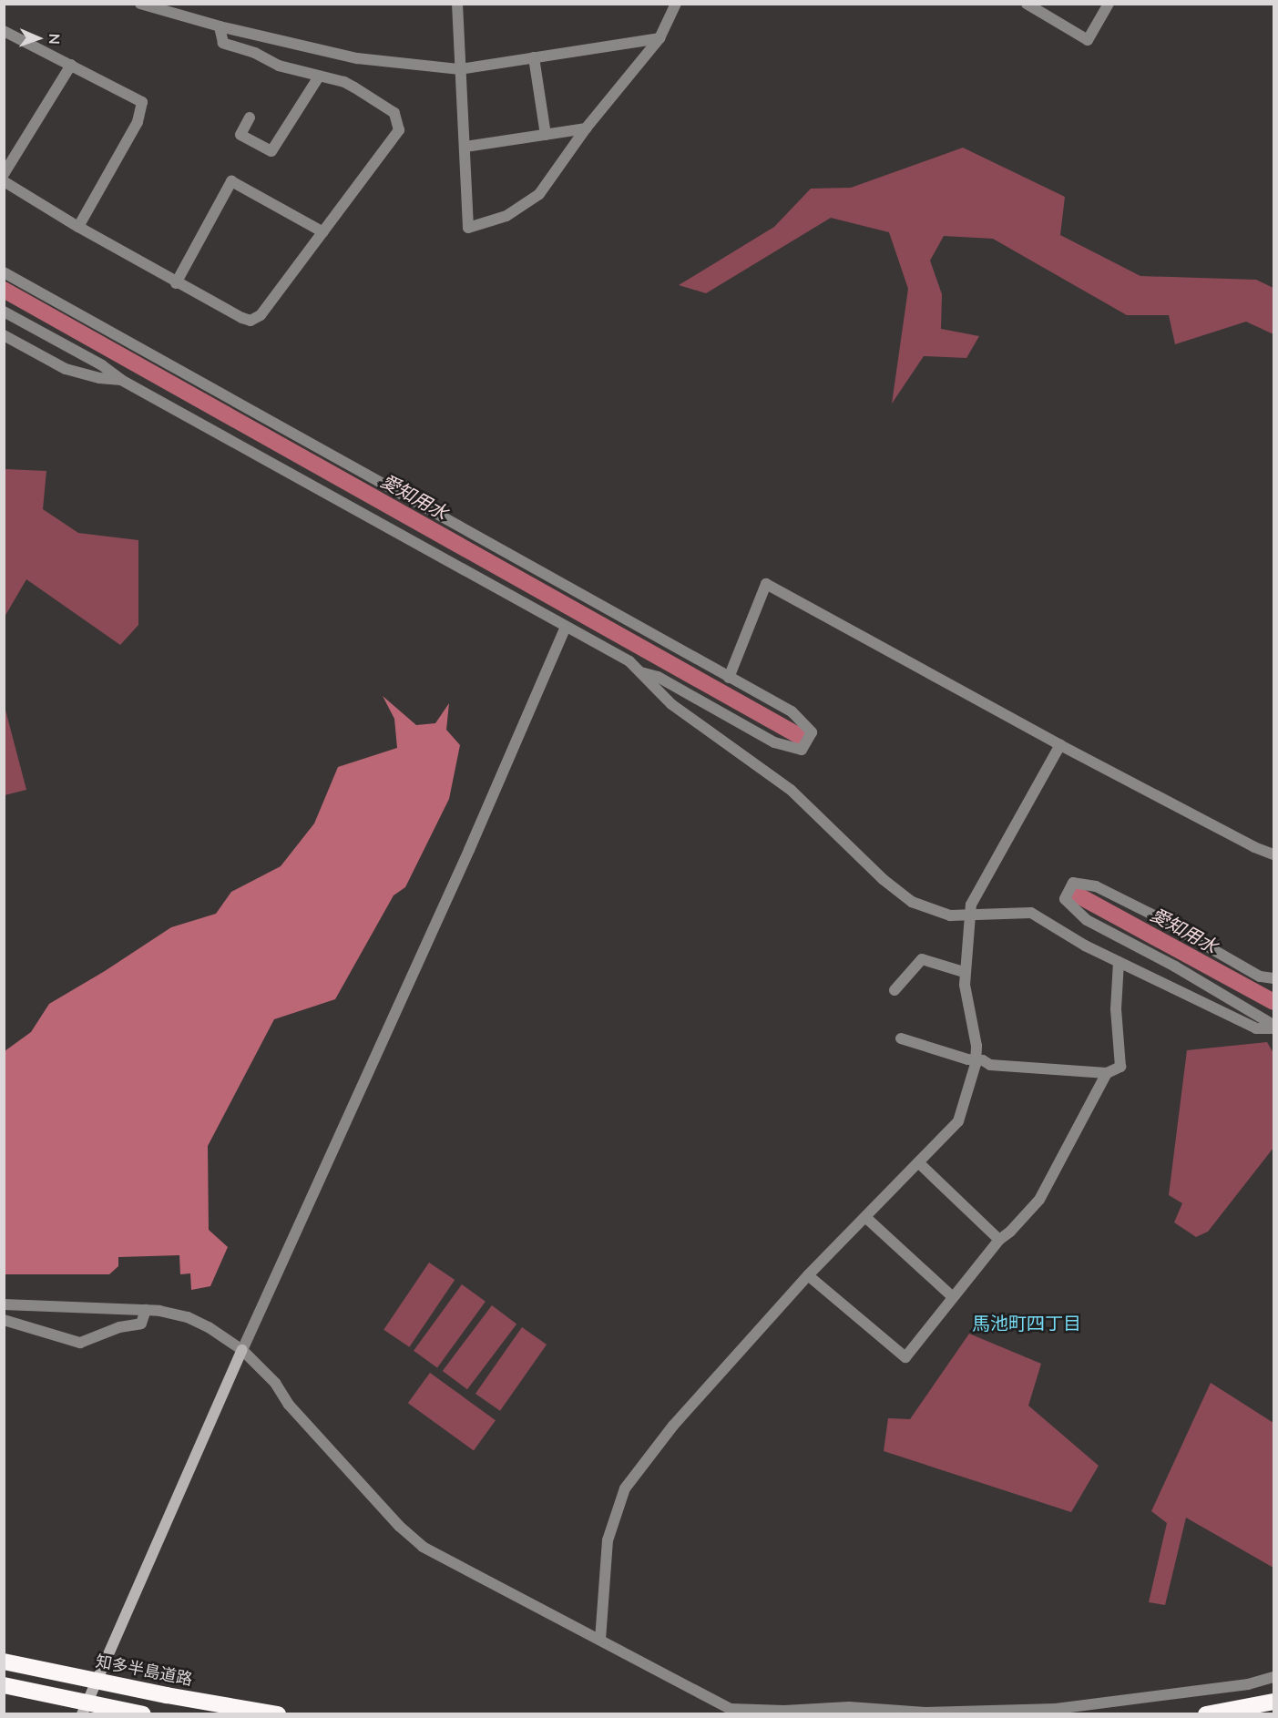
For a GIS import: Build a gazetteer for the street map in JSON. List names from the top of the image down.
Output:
{
  "streets": {
    "highway": ["知多半島道路"]
  },
  "districts": ["馬池町四丁目"],
  "water": ["愛知用水"],
  "north": "right"
}
